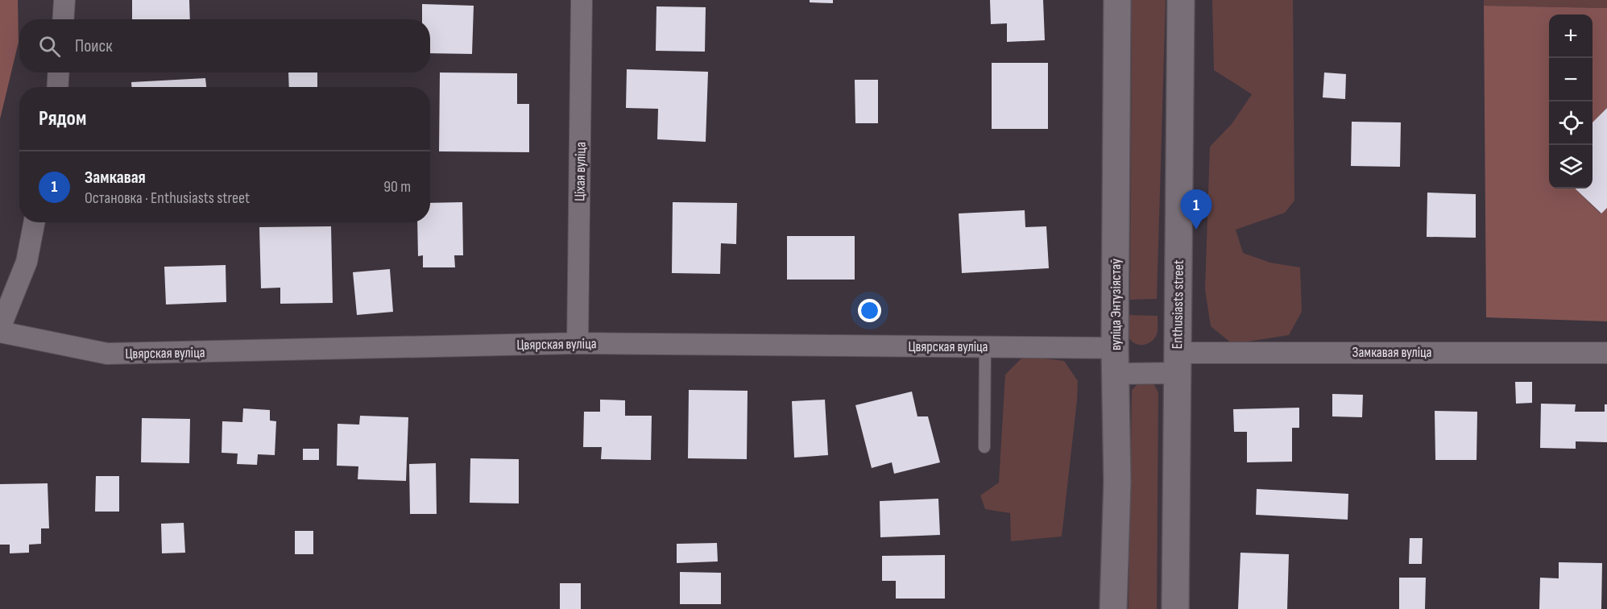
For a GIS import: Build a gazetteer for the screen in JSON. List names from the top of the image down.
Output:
{
  "streets": {
    "street": [
      "Ціхая вуліца",
      "вуліца Энтузіястаў",
      "Enthusiasts street",
      "Цвярская вуліца",
      "Замкавая вуліца"
    ]
  },
  "crossings": [
    ["Ціхая вуліца", "Цвярская вуліца"],
    ["вуліца Энтузіястаў", "Цвярская вуліца"],
    ["вуліца Энтузіястаў", "Замкавая вуліца"],
    ["Enthusiasts street", "Замкавая вуліца"]
  ],
  "page": {
    "map_buttons": ["+", "−"],
    "search": "Поиск",
    "heading": "Рядом",
    "list": [
      {
        "mark": "1",
        "name": "Замкавая",
        "note": "Остановка · Enthusiasts street",
        "value": "90 m"
      }
    ],
    "pins": "1"
  }
}
